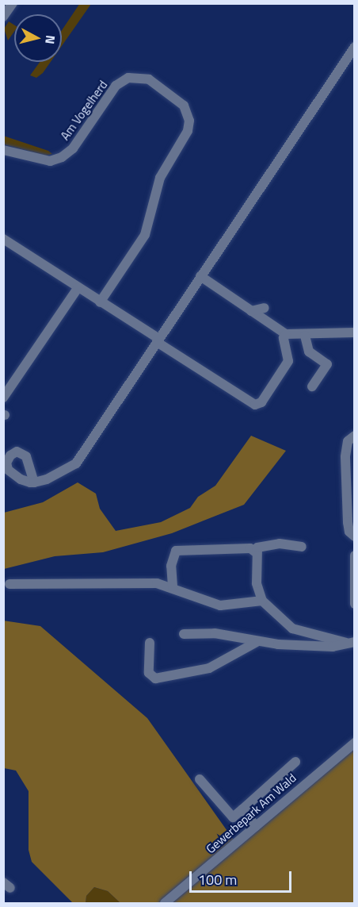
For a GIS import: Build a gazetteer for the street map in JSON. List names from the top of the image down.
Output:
{
  "streets": {
    "street": ["Am Vogelherd", "Gewerbepark Am Wald"]
  },
  "scale_bar": "100 m",
  "north": "right"
}
